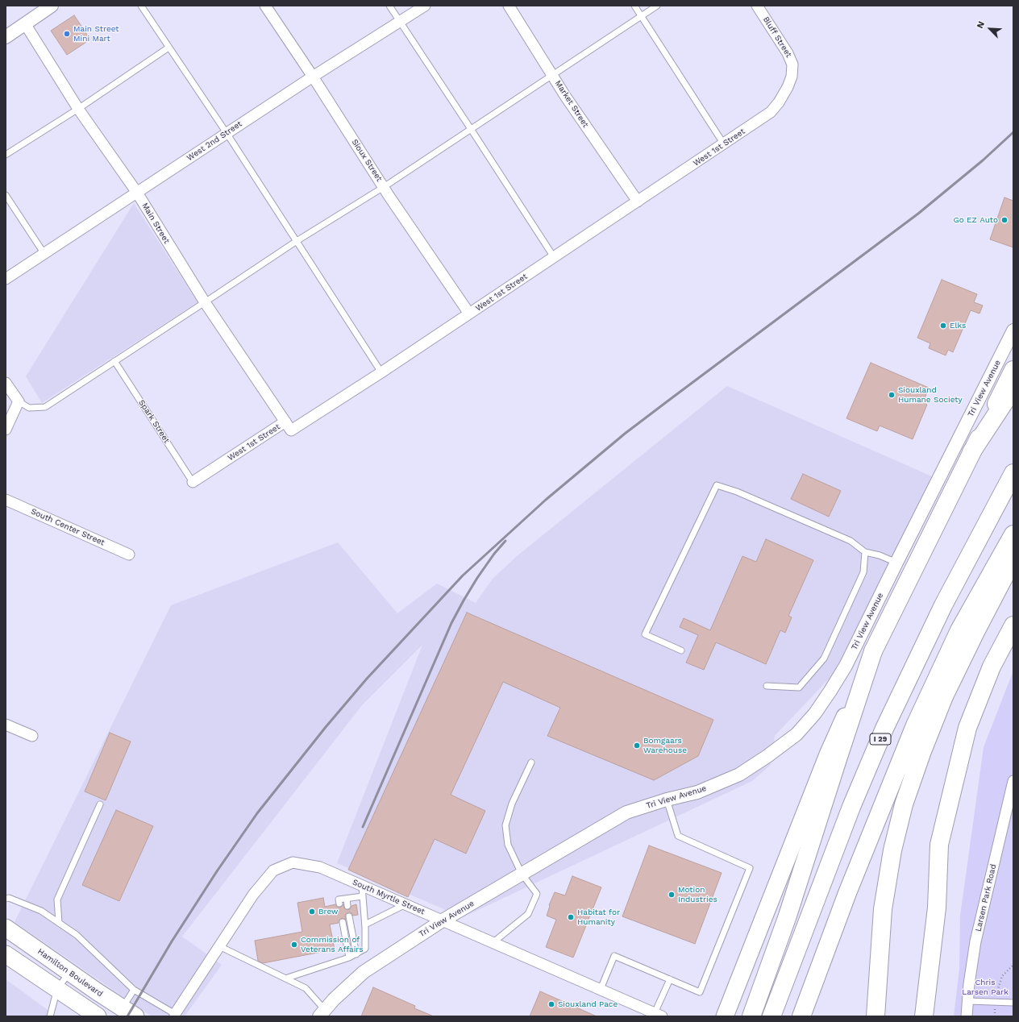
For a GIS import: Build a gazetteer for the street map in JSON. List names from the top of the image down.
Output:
{
  "streets": {
    "highway": ["I 29"],
    "main road": ["Hamilton Boulevard"],
    "street": [
      "Bluff Street",
      "Market Street",
      "West 2nd Street",
      "West 1st Street",
      "Sioux Street",
      "Main Street",
      "Tri View Avenue",
      "South Center Street",
      "South Myrtle Street",
      "Larsen Park Road"
    ],
    "lane": ["Spark Street"]
  },
  "crossings": [
    ["Bluff Street", "West 1st Street"],
    ["Market Street", "West 1st Street"],
    ["West 2nd Street", "Sioux Street"],
    ["West 2nd Street", "Main Street"],
    ["West 1st Street", "Sioux Street"],
    ["West 1st Street", "Main Street"],
    ["West 1st Street", "Spark Street"],
    ["Tri View Avenue", "South Myrtle Street"]
  ],
  "parks": ["Chris Larsen Park"],
  "places": [
    "Main Street Mini Mart",
    "Go EZ Auto",
    "Elks",
    "Siouxland Humane Society",
    "Bomgaars Warehouse",
    "Motion Industries",
    "Brew",
    "Habitat for Humanity",
    "Commission of Veterans Affairs",
    "Siouxland Pace"
  ],
  "north": "top left"
}
